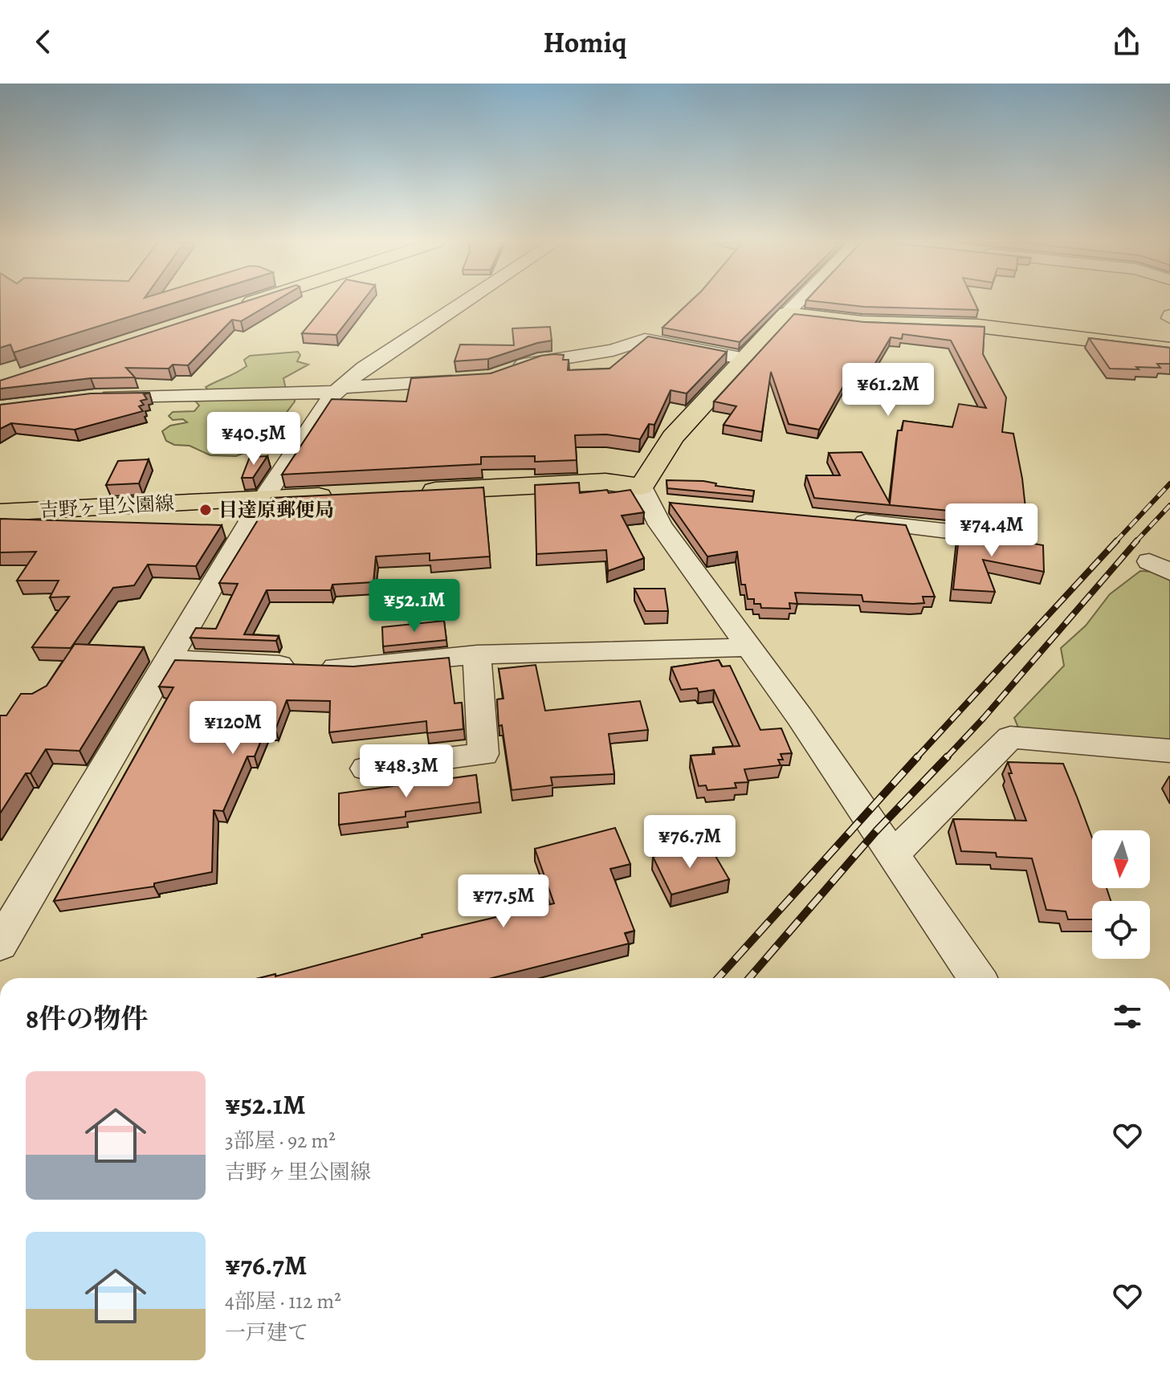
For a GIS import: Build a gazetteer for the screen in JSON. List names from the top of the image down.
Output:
{
  "streets": {
    "main road": ["吉野ヶ里公園線"]
  },
  "places": ["目達原郵便局"],
  "north": "bottom",
  "page": {
    "header": "Homiq",
    "price": [
      "¥61.2M",
      "¥40.5M",
      "¥74.4M",
      "¥52.1M",
      "¥120M",
      "¥48.3M",
      "¥76.7M",
      "¥77.5M"
    ],
    "heading": "8件の物件",
    "list": [
      {
        "name": "¥52.1M",
        "note": "3部屋 · 92 m² · 吉野ヶ里公園線"
      },
      {
        "name": "¥76.7M",
        "note": "4部屋 · 112 m² · 一戸建て"
      }
    ]
  }
}
